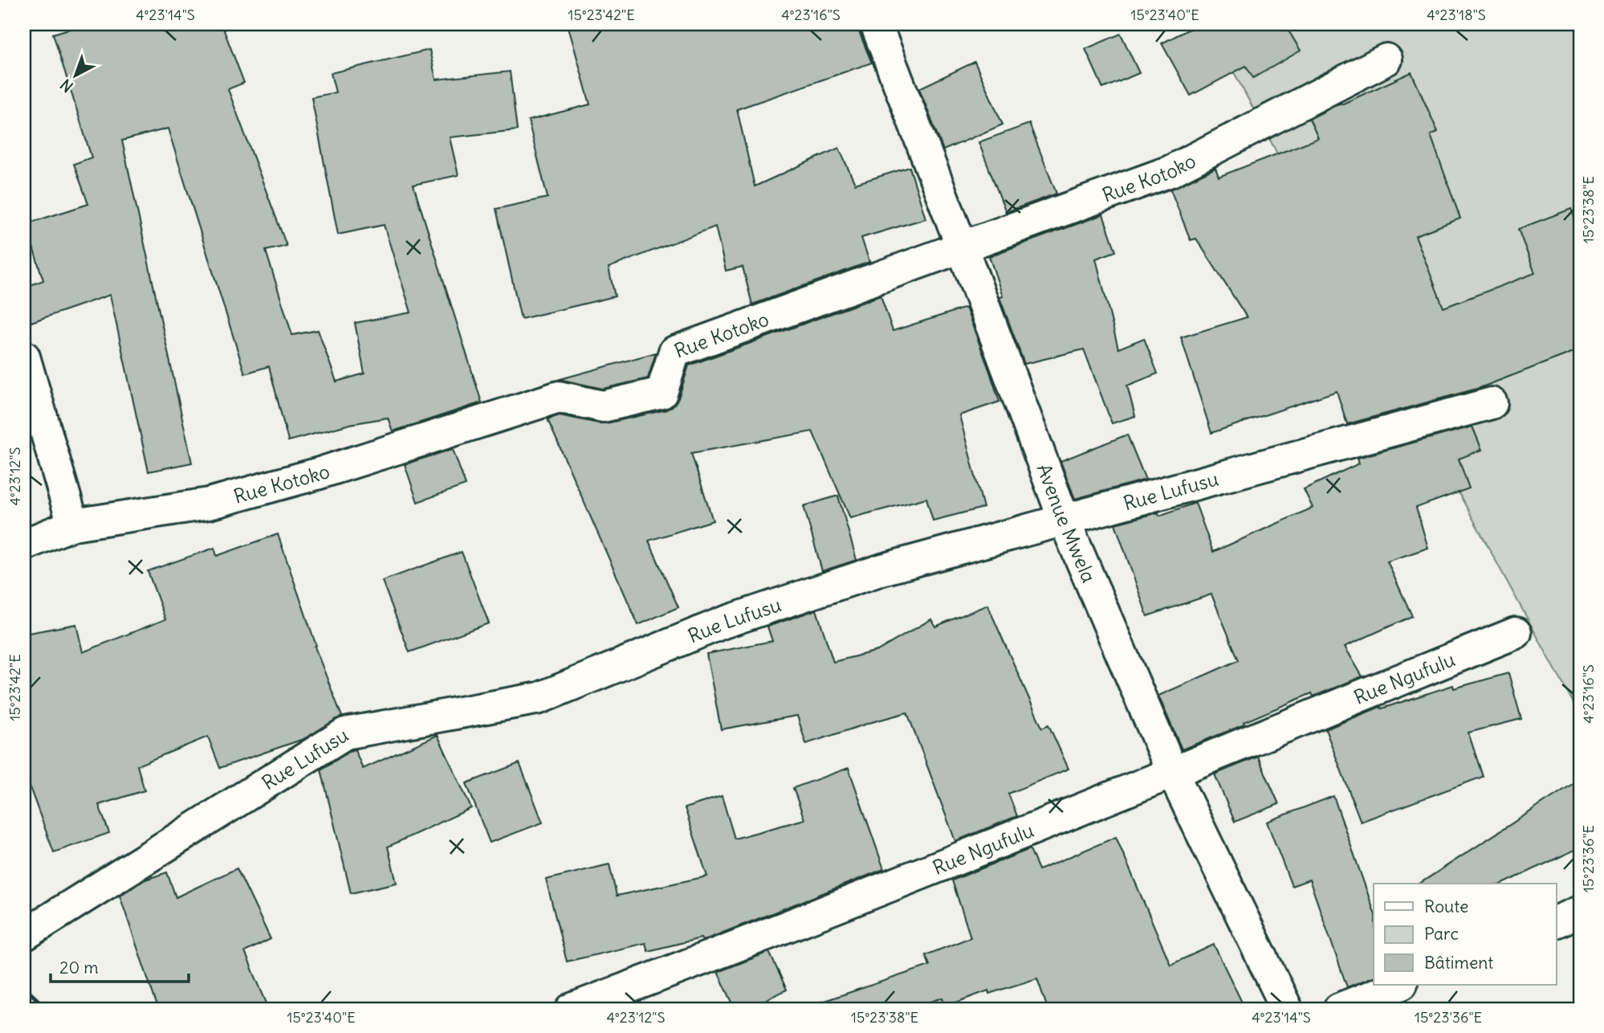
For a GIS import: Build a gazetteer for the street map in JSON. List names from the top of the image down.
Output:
{
  "streets": {
    "street": [
      "Rue Kotoko",
      "Rue Lufusu",
      "Avenue Mwela",
      "Rue Ngufulu"
    ]
  },
  "crossings": [
    ["Rue Kotoko", "Avenue Mwela"],
    ["Rue Lufusu", "Avenue Mwela"],
    ["Avenue Mwela", "Rue Ngufulu"]
  ],
  "legend": ["Route", "Parc", "Bâtiment"],
  "scale_bar": "20 m",
  "north": "bottom left",
  "coordinates": [
    "4°23'14\"S",
    "15°23'42\"E",
    "4°23'16\"S",
    "15°23'40\"E",
    "4°23'18\"S",
    "15°23'38\"E",
    "4°23'12\"S",
    "15°23'36\"E"
  ]
}
